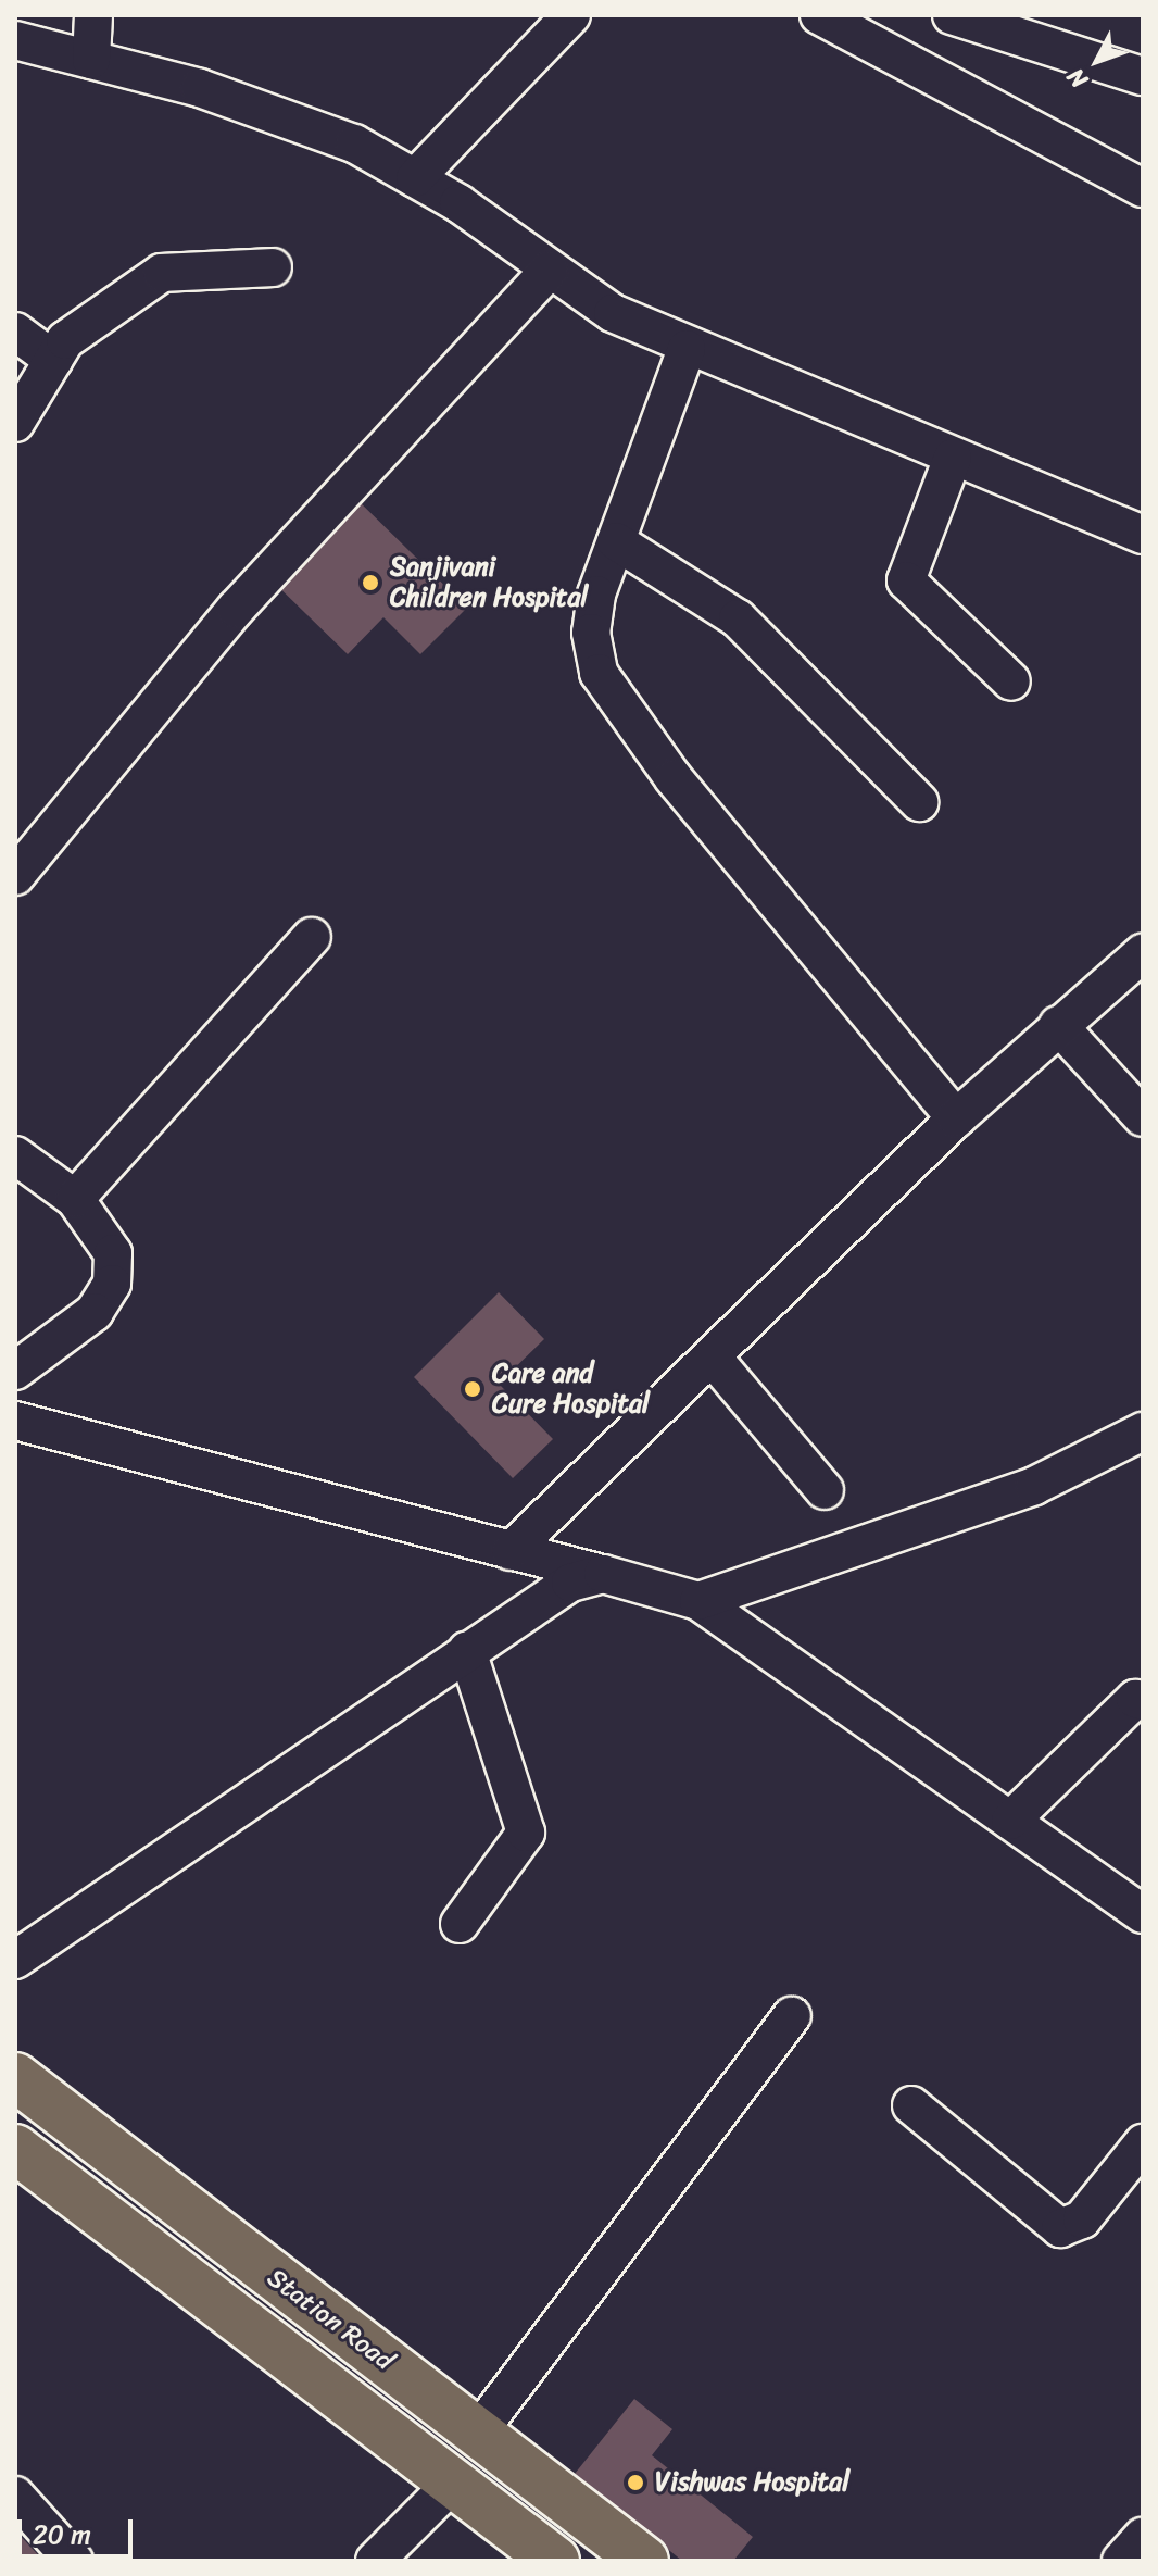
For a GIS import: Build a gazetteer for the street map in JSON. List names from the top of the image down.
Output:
{
  "streets": {
    "main road": ["Station Road"]
  },
  "places": ["Sanjivani Children Hospital", "Care and Cure Hospital", "Vishwas Hospital"],
  "scale_bar": "20 m",
  "north": "bottom left"
}
